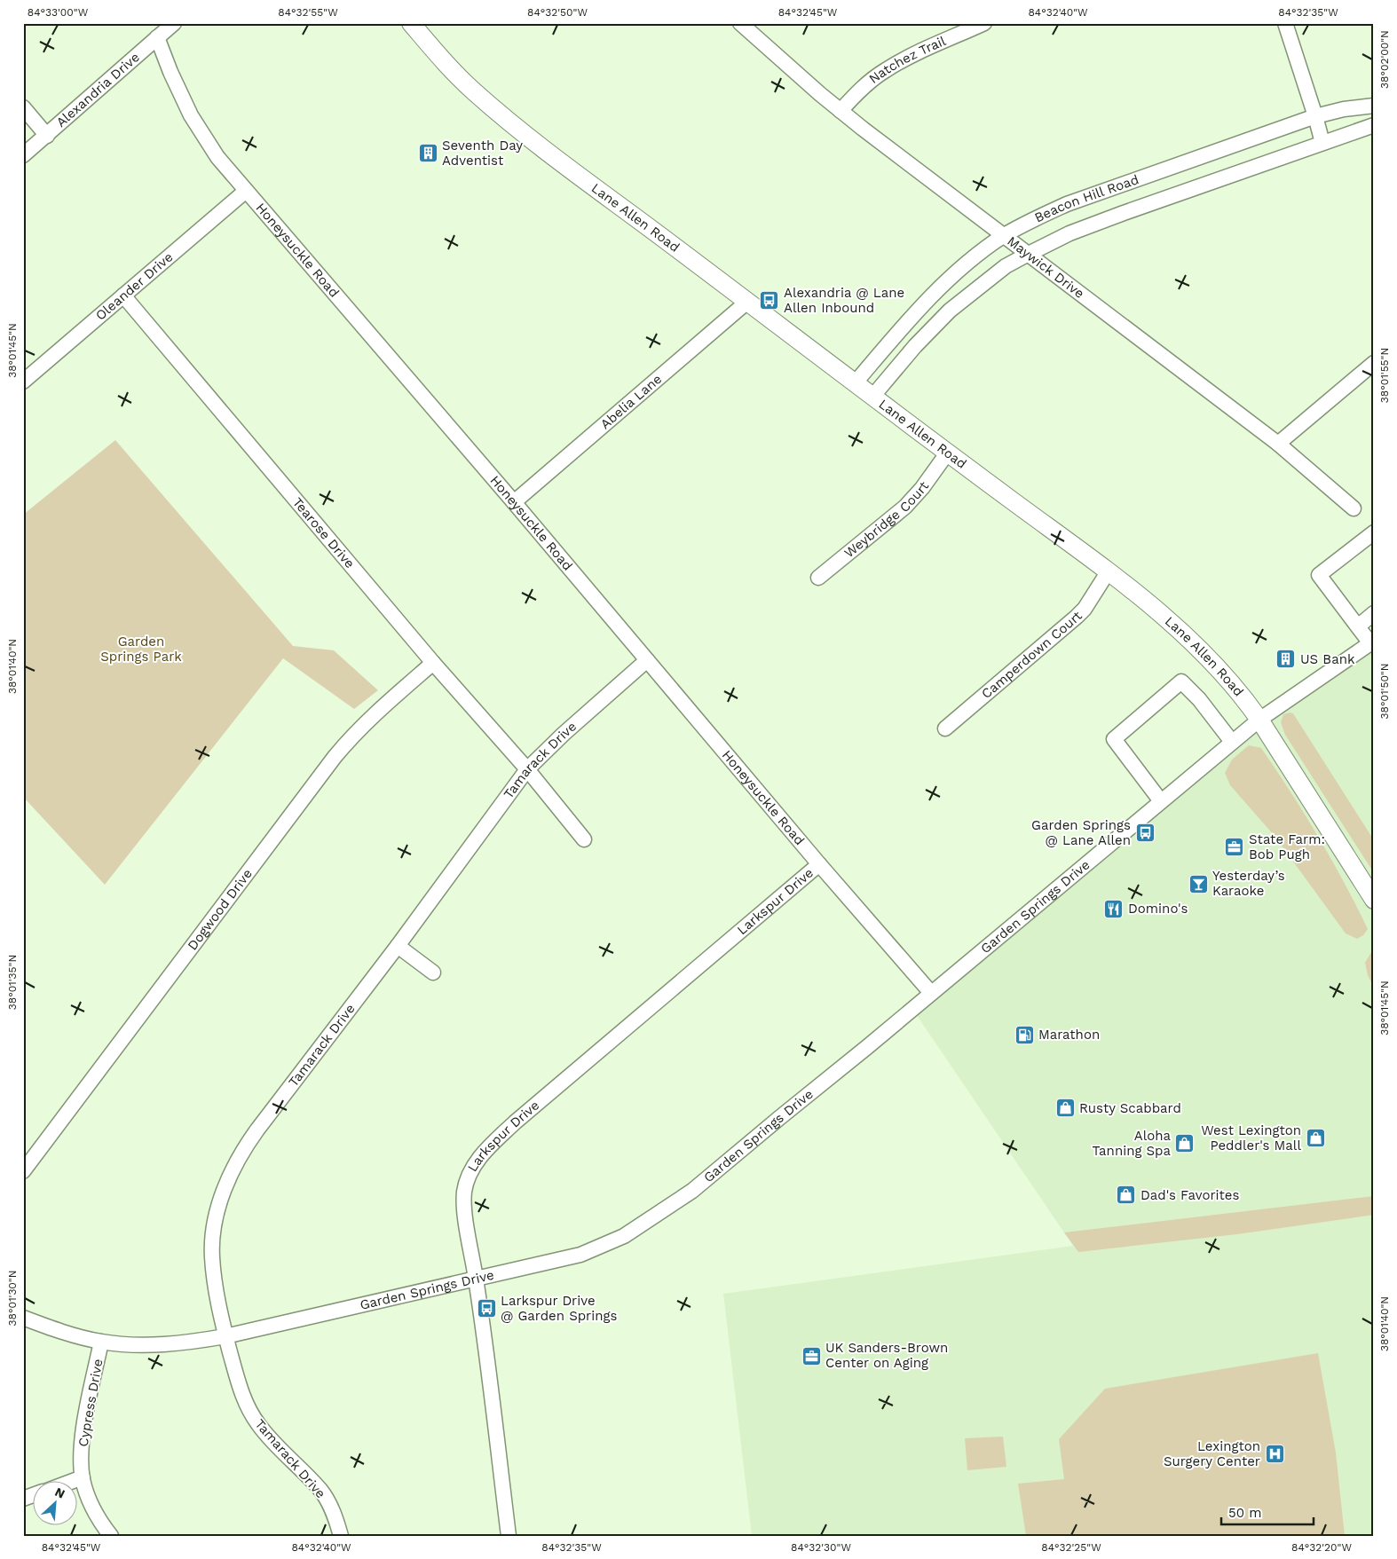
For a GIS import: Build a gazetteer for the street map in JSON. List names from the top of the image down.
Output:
{
  "streets": {
    "main road": ["Lane Allen Road"],
    "street": [
      "Natchez Trail",
      "Alexandria Drive",
      "Beacon Hill Road",
      "Honeysuckle Road",
      "Maywick Drive",
      "Oleander Drive",
      "Abelia Lane",
      "Weybridge Court",
      "Tearose Drive",
      "Camperdown Court",
      "Tamarack Drive",
      "Larkspur Drive",
      "Garden Springs Drive",
      "Dogwood Drive",
      "Cypress Drive"
    ]
  },
  "crossings": [
    ["Natchez Trail", "Maywick Drive"],
    ["Alexandria Drive", "Honeysuckle Road"],
    ["Beacon Hill Road", "Lane Allen Road"],
    ["Beacon Hill Road", "Maywick Drive"],
    ["Lane Allen Road", "Abelia Lane"],
    ["Lane Allen Road", "Weybridge Court"],
    ["Lane Allen Road", "Camperdown Court"],
    ["Lane Allen Road", "Garden Springs Drive"],
    ["Honeysuckle Road", "Oleander Drive"],
    ["Honeysuckle Road", "Abelia Lane"],
    ["Honeysuckle Road", "Tamarack Drive"],
    ["Honeysuckle Road", "Larkspur Drive"],
    ["Honeysuckle Road", "Garden Springs Drive"],
    ["Oleander Drive", "Tearose Drive"],
    ["Tearose Drive", "Tamarack Drive"],
    ["Tearose Drive", "Dogwood Drive"],
    ["Tamarack Drive", "Garden Springs Drive"],
    ["Larkspur Drive", "Garden Springs Drive"],
    ["Garden Springs Drive", "Cypress Drive"]
  ],
  "parks": ["Garden Springs Park"],
  "places": {
    "building": ["Seventh Day Adventist", "US Bank"],
    "bus stop": ["Alexandria @ Lane Allen Inbound", "Garden Springs @ Lane Allen", "Larkspur Drive @ Garden Springs"],
    "office": ["State Farm: Bob Pugh", "UK Sanders-Brown Center on Aging"],
    "bar": ["Yesterday’s Karaoke"],
    "restaurant": ["Domino's"],
    "fuel station": ["Marathon"],
    "shop": [
      "Rusty Scabbard",
      "West Lexington Peddler's Mall",
      "Aloha Tanning Spa",
      "Dad's Favorites"
    ],
    "hospital": ["Lexington Surgery Center"]
  },
  "scale_bar": "50 m",
  "north": "top right",
  "coordinates": [
    "84°33'00\"W",
    "84°32'55\"W",
    "84°32'50\"W",
    "84°32'45\"W",
    "84°32'40\"W",
    "84°32'35\"W",
    "38°02'00\"N",
    "38°01'45\"N",
    "38°01'55\"N",
    "38°01'40\"N",
    "38°01'50\"N",
    "38°01'35\"N",
    "38°01'30\"N",
    "84°32'30\"W",
    "84°32'25\"W",
    "84°32'20\"W"
  ]
}
